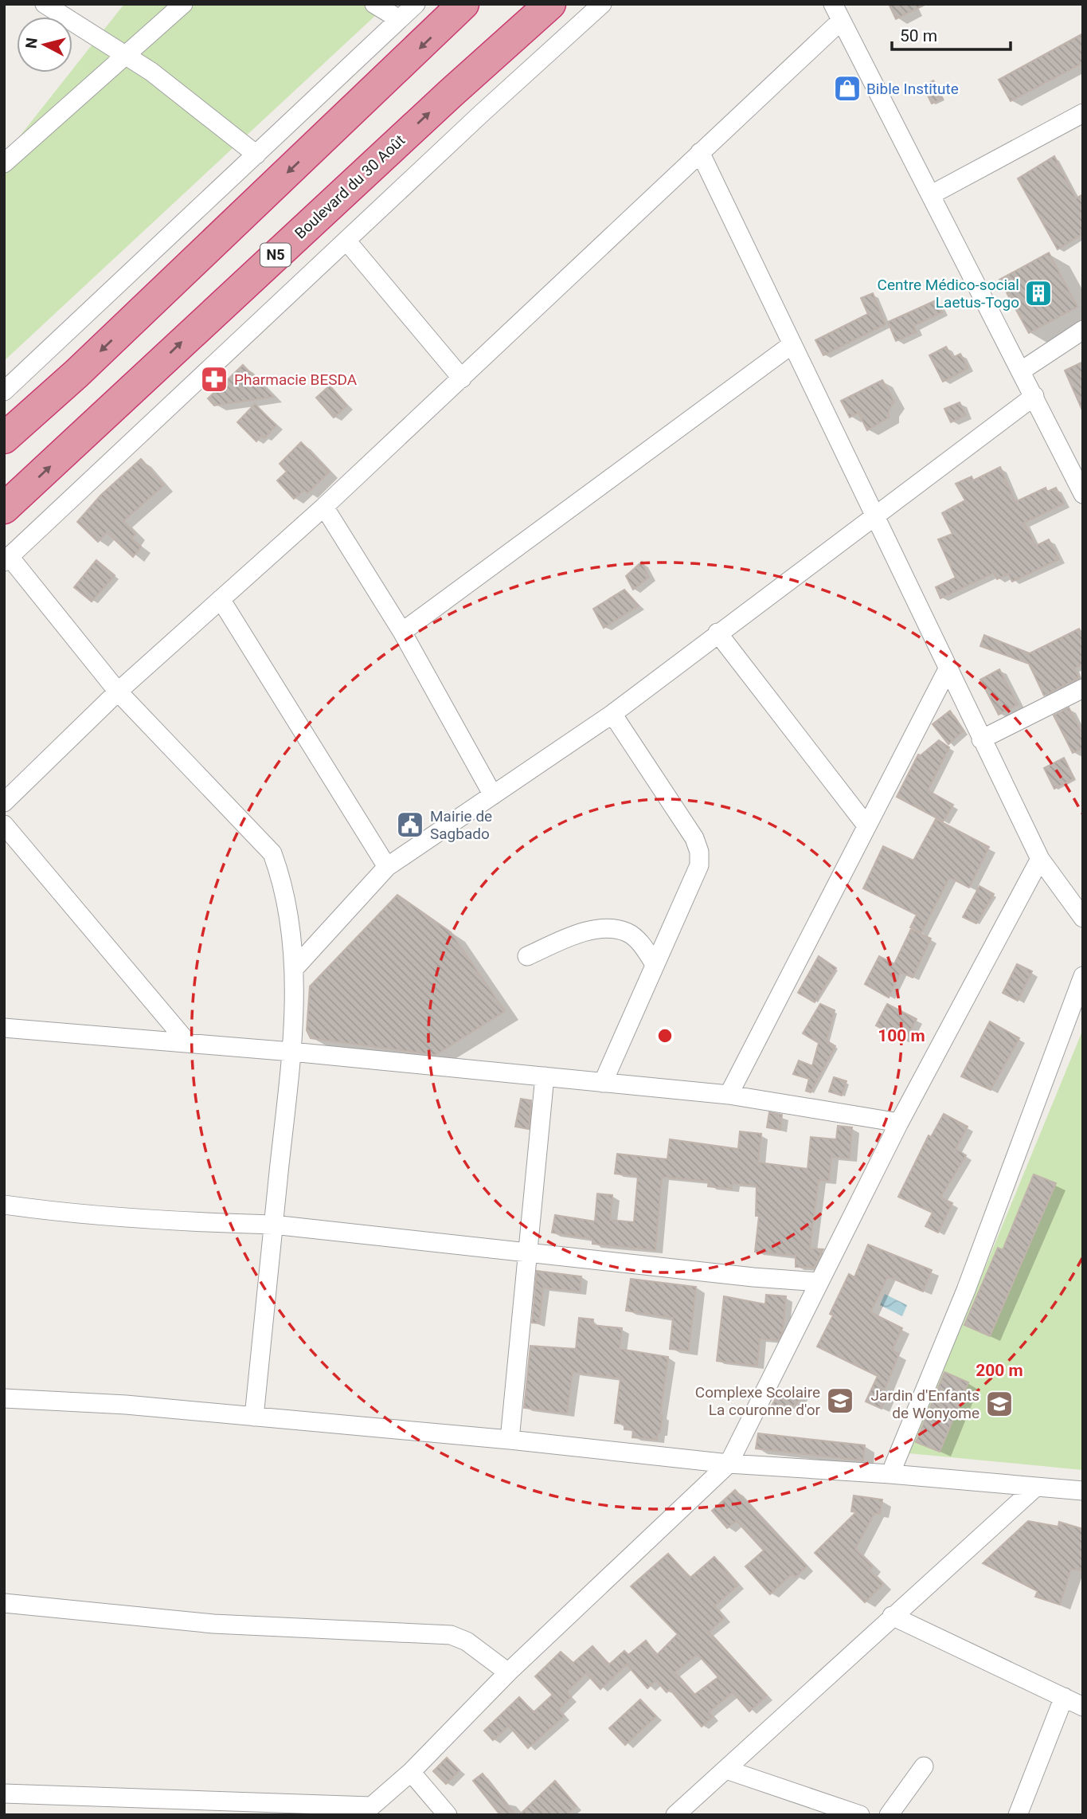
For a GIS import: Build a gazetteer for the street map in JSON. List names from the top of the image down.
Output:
{
  "streets": {
    "highway": ["Boulevard du 30 Août", "N5"]
  },
  "places": {
    "shop": ["Bible Institute"],
    "building": ["Centre Médico-social Laetus-Togo"],
    "pharmacy": ["Pharmacie BESDA"],
    "public building": ["Mairie de Sagbado"],
    "school or university": ["Complexe Scolaire La couronne d'or", "Jardin d'Enfants de Wonyome"]
  },
  "scale_bar": "50 m",
  "north": "left",
  "rings": ["100 m", "200 m"]
}
